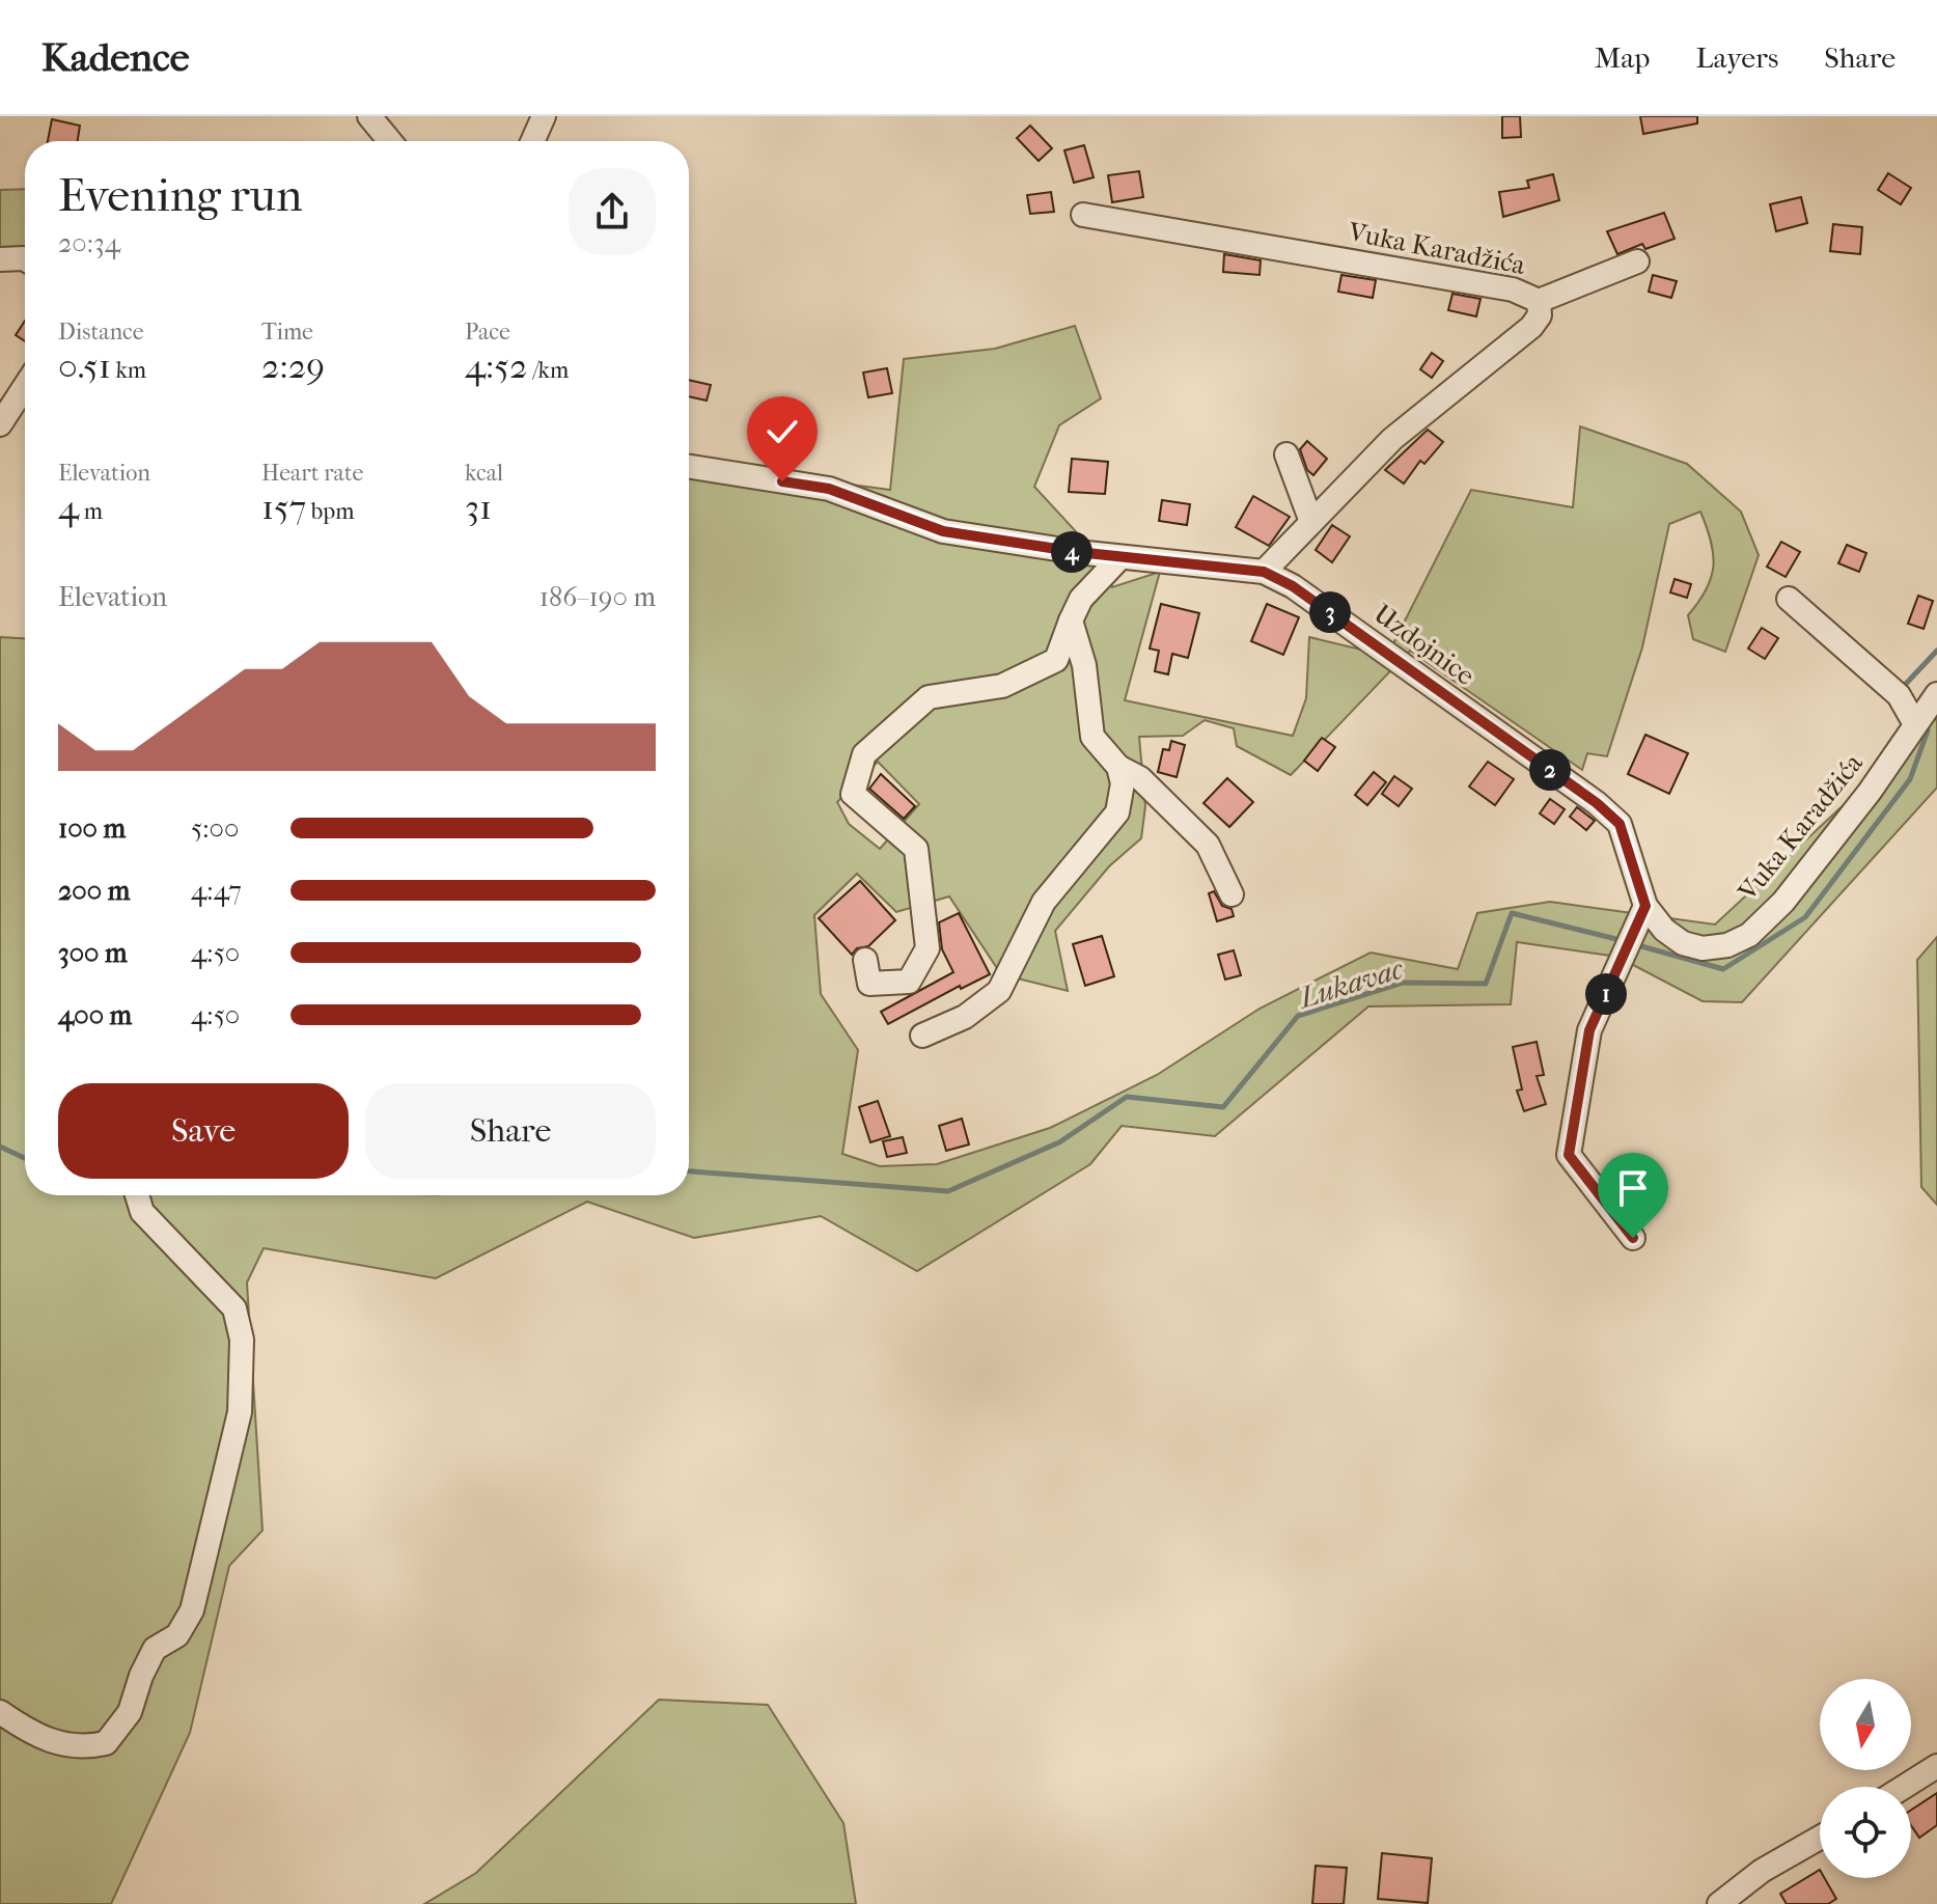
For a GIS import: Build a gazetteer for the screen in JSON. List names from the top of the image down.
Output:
{
  "streets": {
    "street": ["Vuka Karadžića", "Uzdojnice"]
  },
  "crossings": [
    ["Vuka Karadžića", "Uzdojnice"]
  ],
  "water": ["Lukavac"],
  "north": "bottom",
  "page": {
    "header": "Kadence",
    "nav": ["Map", "Layers", "Share"],
    "heading": ["Evening run", "20:34"],
    "stats": [
      ["Distance", "0.51 km"],
      ["Time", "2:29"],
      ["Pace", "4:52 /km"],
      ["Elevation", "4 m"],
      ["Heart rate", "157 bpm"],
      ["kcal", "31"]
    ],
    "pins": [
      "4",
      "3",
      "2",
      "1"
    ],
    "chart": ["Elevation", "186–190 m"],
    "list": [
      {
        "name": "100 m",
        "note": "5:00"
      },
      {
        "name": "200 m",
        "note": "4:47"
      },
      {
        "name": "300 m",
        "note": "4:50"
      },
      {
        "name": "400 m",
        "note": "4:50"
      }
    ],
    "buttons": ["Save", "Share"]
  }
}
